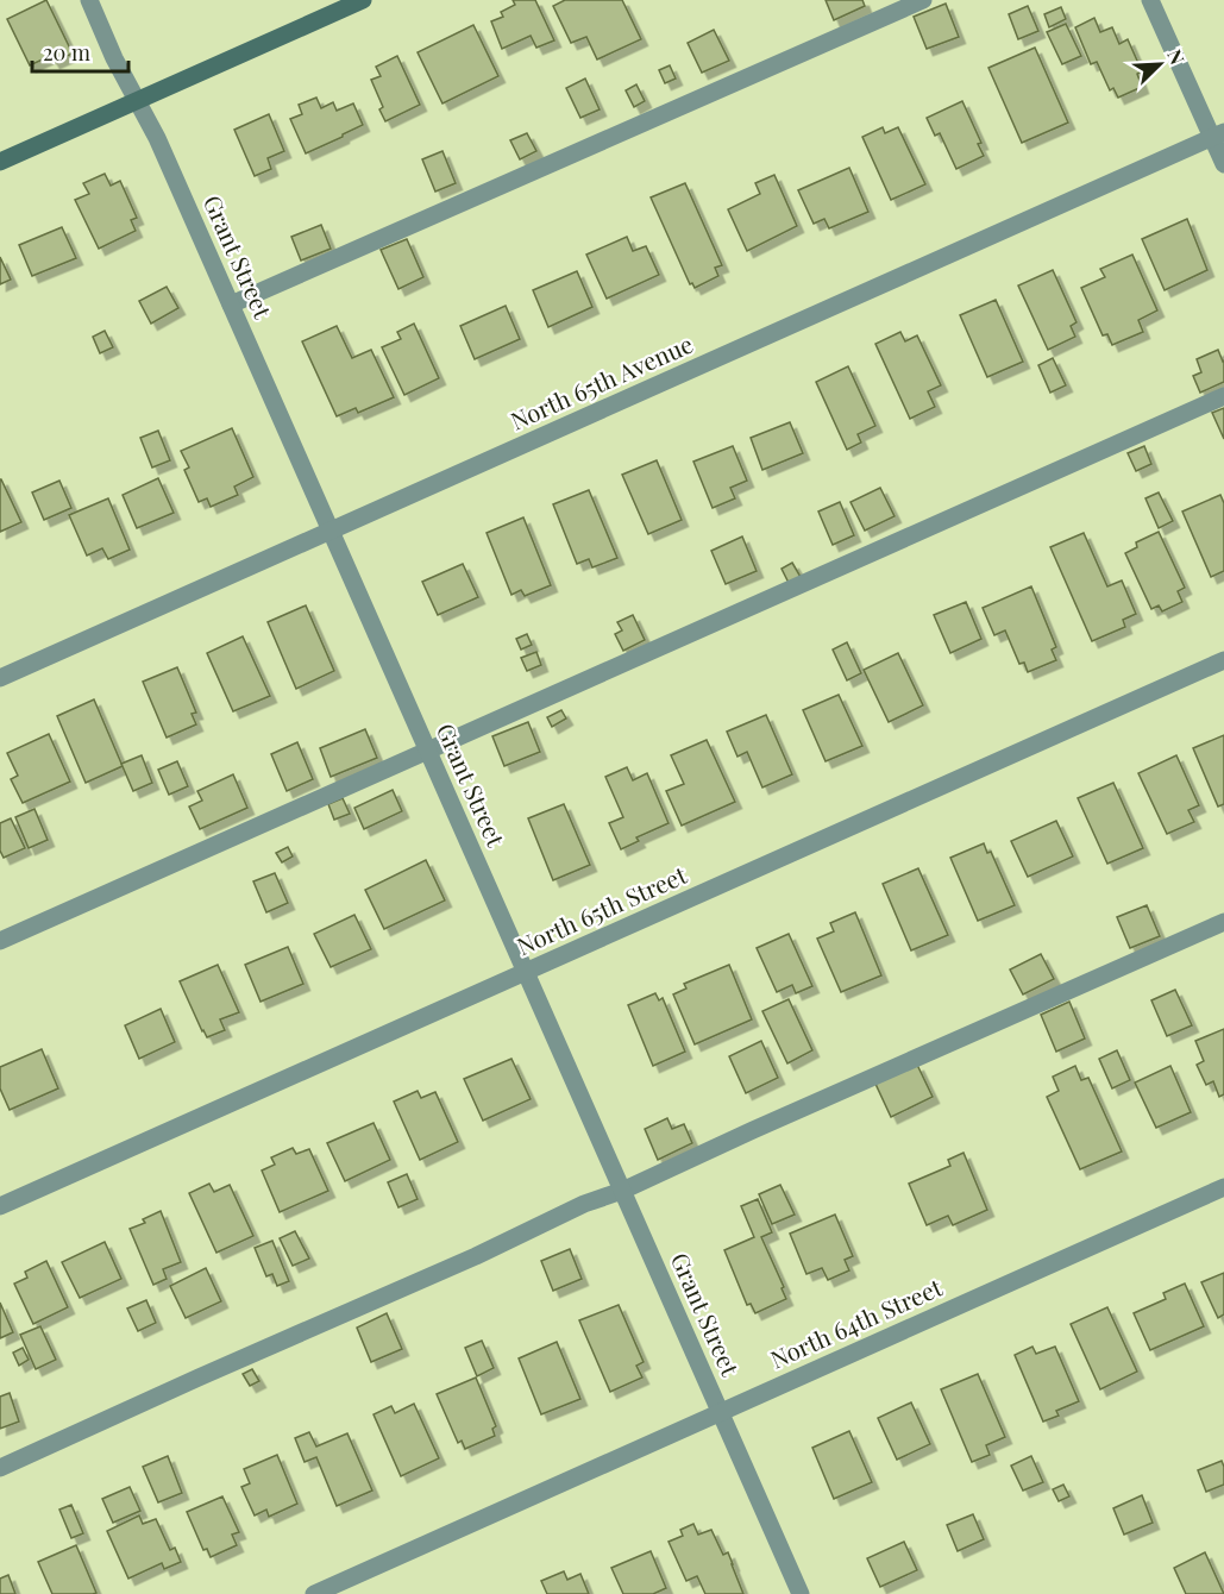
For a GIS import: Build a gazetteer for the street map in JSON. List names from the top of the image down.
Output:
{
  "streets": {
    "street": [
      "Grant Street",
      "North 65th Avenue",
      "North 65th Street",
      "North 64th Street"
    ]
  },
  "crossings": [
    ["Grant Street", "North 65th Avenue"],
    ["Grant Street", "North 65th Street"],
    ["Grant Street", "North 64th Street"]
  ],
  "scale_bar": "20 m",
  "north": "top right"
}
